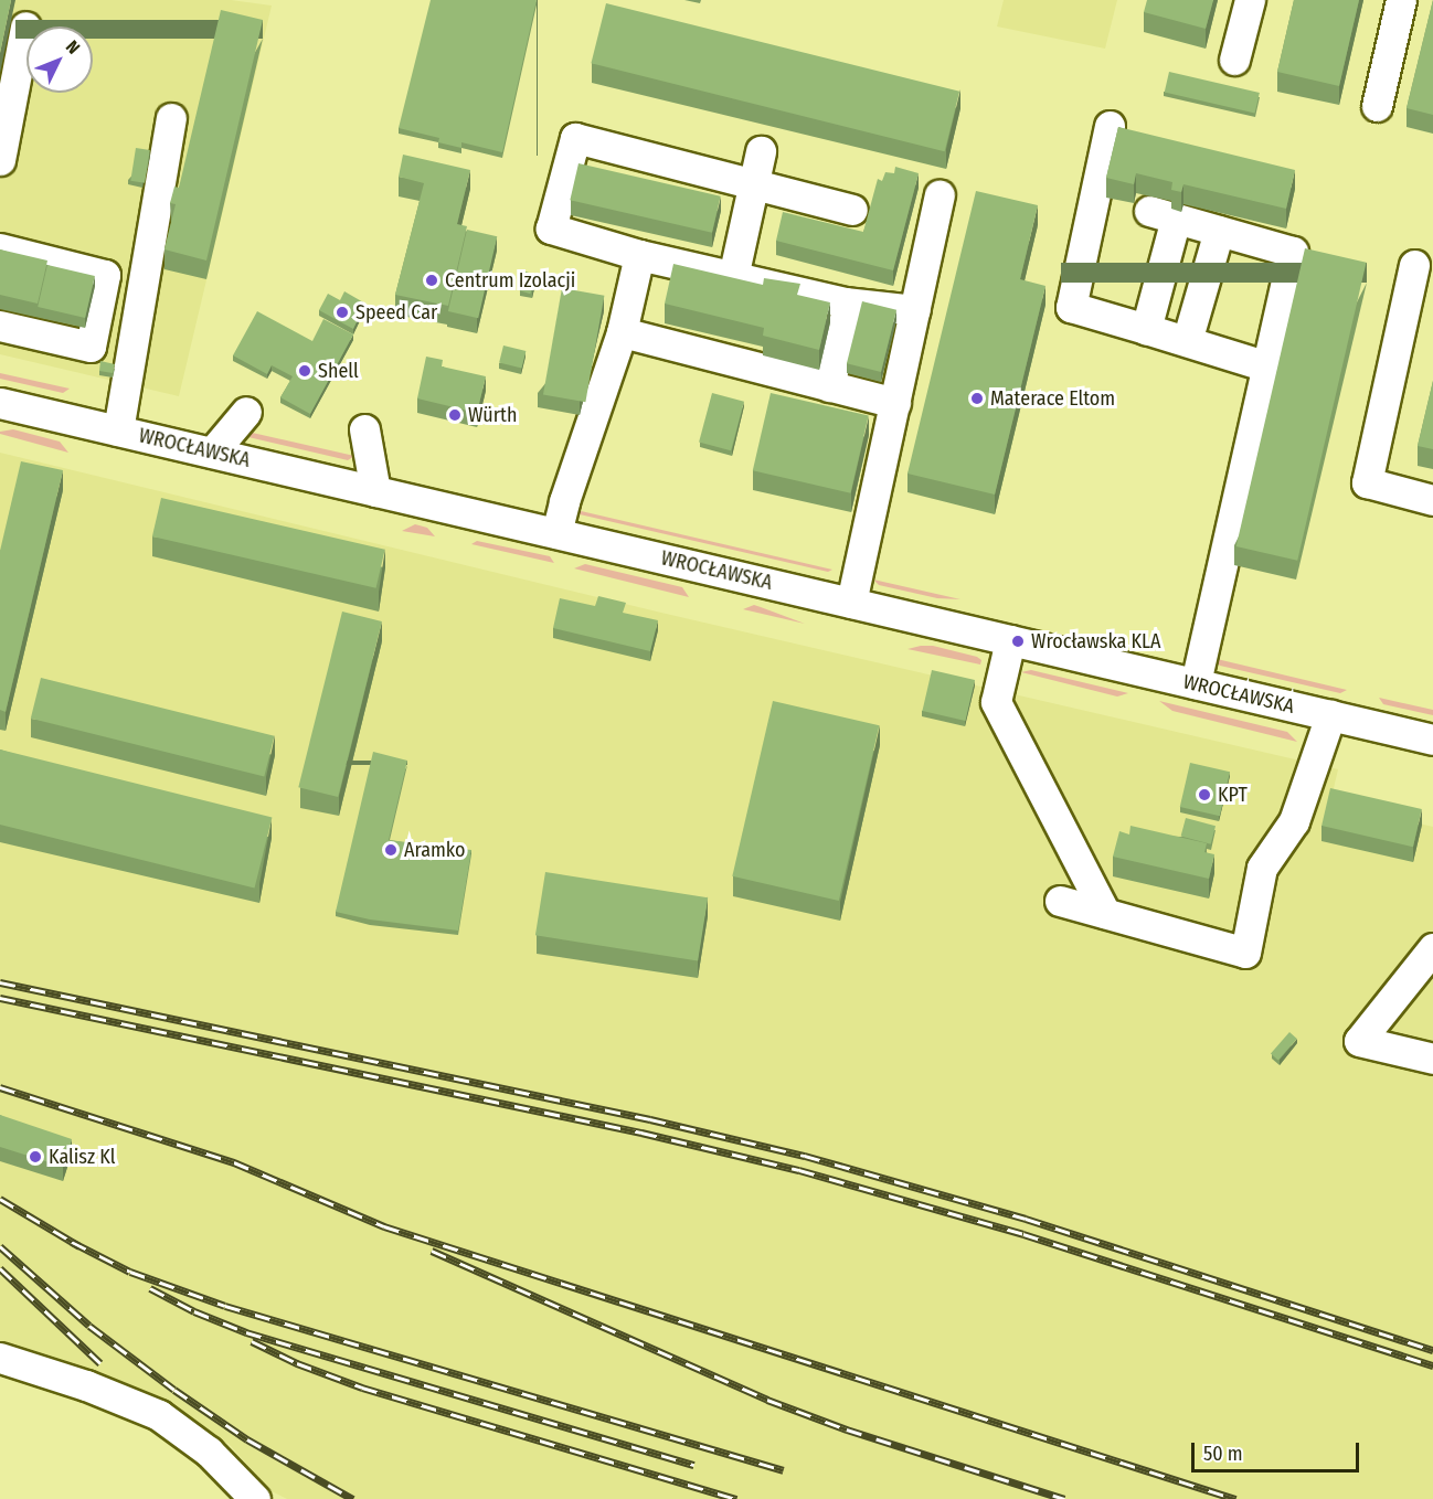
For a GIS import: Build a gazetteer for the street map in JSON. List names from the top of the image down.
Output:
{
  "streets": {
    "street": ["WROCŁAWSKA"]
  },
  "places": [
    "Centrum Izolacji",
    "Speed Car",
    "Shell",
    "Materace Eltom",
    "Würth",
    "Wrocławska KLA",
    "KPT",
    "Aramko",
    "Kalisz Kl"
  ],
  "scale_bar": "50 m",
  "north": "top right"
}
